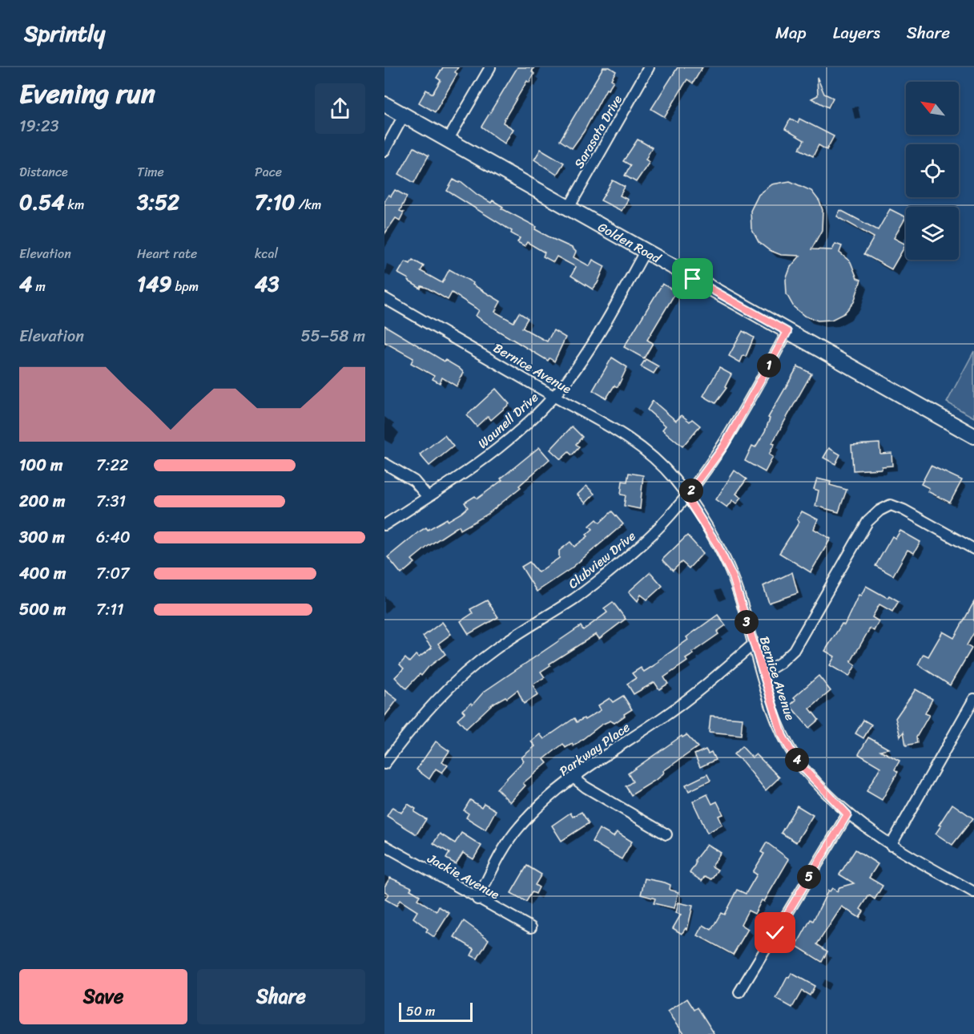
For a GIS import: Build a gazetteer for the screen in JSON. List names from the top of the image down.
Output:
{
  "streets": {
    "street": [
      "Sarasota Drive",
      "Golden Road",
      "Bernice Avenue",
      "Waunell Drive",
      "Clubview Drive",
      "Parkway Place",
      "Jackie Avenue"
    ]
  },
  "crossings": [
    ["Sarasota Drive", "Golden Road"],
    ["Golden Road", "Waunell Drive"],
    ["Golden Road", "Clubview Drive"],
    ["Bernice Avenue", "Waunell Drive"],
    ["Bernice Avenue", "Clubview Drive"],
    ["Bernice Avenue", "Parkway Place"],
    ["Parkway Place", "Jackie Avenue"]
  ],
  "scale_bar": "50 m",
  "north": "top left",
  "page": {
    "header": "Sprintly",
    "nav": ["Map", "Layers", "Share"],
    "heading": ["Evening run", "19:23"],
    "stats": [
      ["Distance", "0.54 km"],
      ["Time", "3:52"],
      ["Pace", "7:10 /km"],
      ["Elevation", "4 m"],
      ["Heart rate", "149 bpm"],
      ["kcal", "43"]
    ],
    "chart": ["Elevation", "55–58 m"],
    "pins": [
      "1",
      "2",
      "3",
      "4",
      "5"
    ],
    "list": [
      {
        "name": "100 m",
        "note": "7:22"
      },
      {
        "name": "200 m",
        "note": "7:31"
      },
      {
        "name": "300 m",
        "note": "6:40"
      },
      {
        "name": "400 m",
        "note": "7:07"
      },
      {
        "name": "500 m",
        "note": "7:11"
      }
    ],
    "buttons": ["Save", "Share"],
    "scale": "50 m"
  }
}
